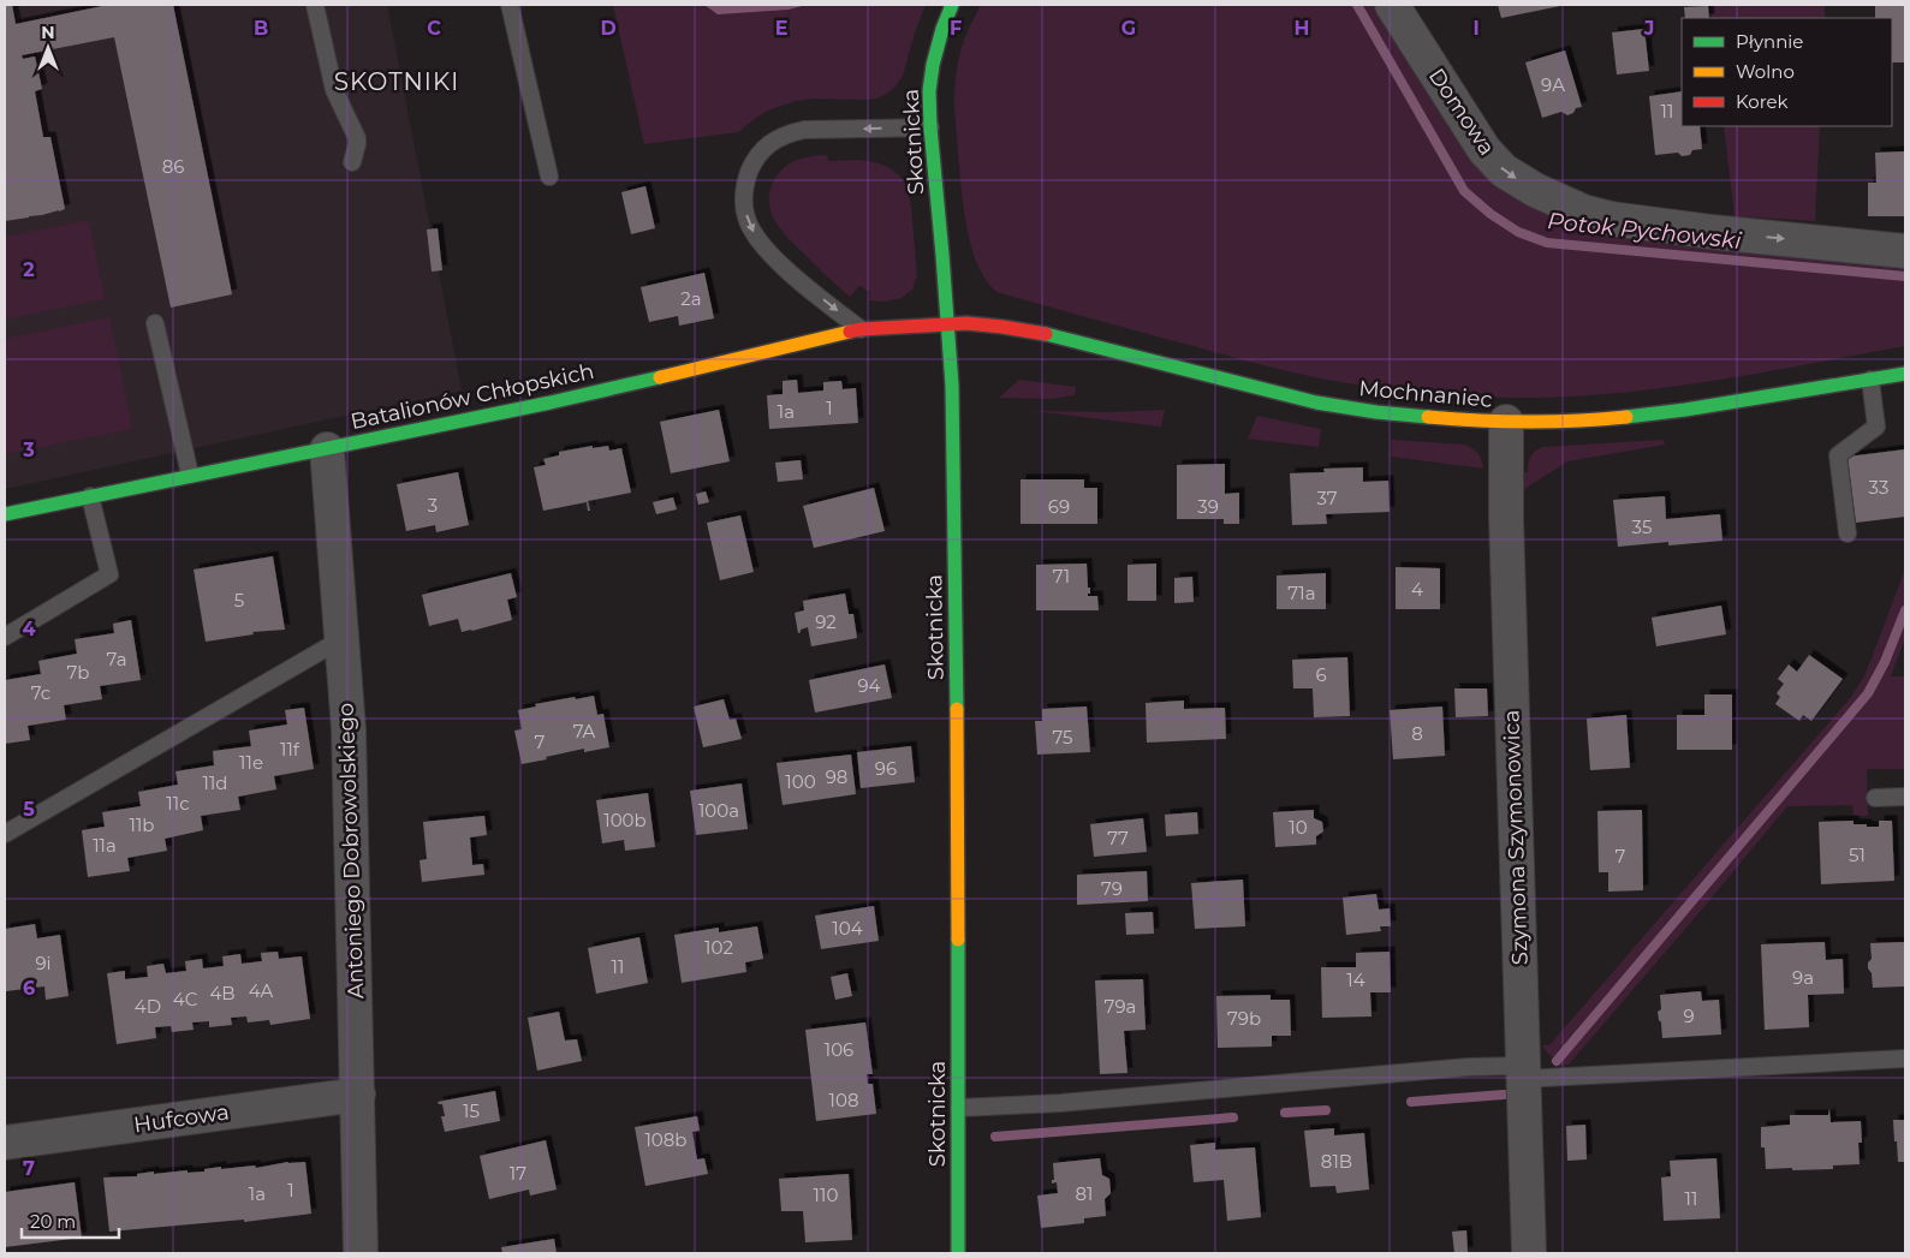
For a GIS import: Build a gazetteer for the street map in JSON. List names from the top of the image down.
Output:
{
  "streets": {
    "street": [
      "Domowa",
      "Skotnicka",
      "Mochnaniec",
      "Batalionów Chłopskich",
      "Szymona Szymonowica",
      "Antoniego Dobrowolskiego",
      "Hufcowa"
    ]
  },
  "crossings": [
    ["Skotnicka", "Mochnaniec"],
    ["Skotnicka", "Batalionów Chłopskich"],
    ["Mochnaniec", "Batalionów Chłopskich"],
    ["Mochnaniec", "Szymona Szymonowica"],
    ["Batalionów Chłopskich", "Antoniego Dobrowolskiego"],
    ["Antoniego Dobrowolskiego", "Hufcowa"]
  ],
  "one_way": ["Domowa"],
  "districts": ["SKOTNIKI"],
  "water": ["Potok Pychowski"],
  "house_numbers": [
    "9A",
    "11",
    "86",
    "2a",
    "1",
    "1a",
    "33",
    "37",
    "3",
    "69",
    "39",
    "35",
    "71",
    "4",
    "71a",
    "5",
    "92",
    "7a",
    "7b",
    "6",
    "94",
    "7c",
    "7A",
    "8",
    "75",
    "7",
    "11f",
    "11e",
    "96",
    "98",
    "100",
    "11d",
    "11c",
    "100a",
    "100b",
    "11b",
    "10",
    "77",
    "11a",
    "51",
    "7",
    "79",
    "104",
    "102",
    "9i",
    "11",
    "9a",
    "14",
    "4A",
    "4B",
    "4C",
    "4D",
    "79a",
    "9",
    "79b",
    "106",
    "108",
    "15",
    "108b",
    "81B",
    "17",
    "1",
    "1a",
    "81",
    "110",
    "11"
  ],
  "legend": ["Płynnie", "Wolno", "Korek"],
  "scale_bar": "20 m",
  "north": "top",
  "grid": {
    "columns": [
      "B",
      "C",
      "D",
      "E",
      "F",
      "G",
      "H",
      "I",
      "J"
    ],
    "rows": [
      "2",
      "3",
      "4",
      "5",
      "6",
      "7"
    ]
  }
}
